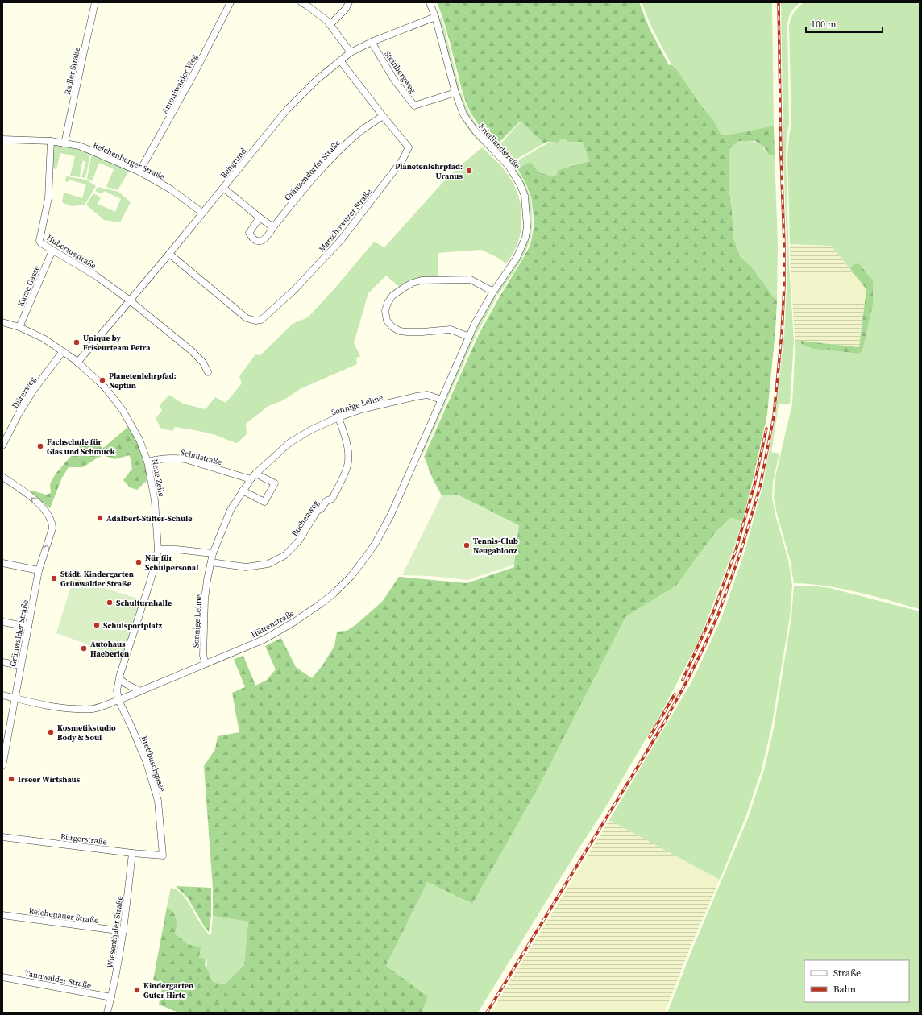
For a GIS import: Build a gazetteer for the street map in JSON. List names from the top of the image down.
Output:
{
  "streets": {
    "street": [
      "Radler Straße",
      "Steinbergweg",
      "Antoniwalder Weg",
      "Friedlandstraße",
      "Reichenberger Straße",
      "Rehgrund",
      "Gränzendorfer Straße",
      "Marschowitzer Straße",
      "Hubertusstraße",
      "Kurze Gasse",
      "Dürerweg",
      "Sonnige Lehne",
      "Schulstraße",
      "Neue Zeile",
      "Buchenweg",
      "Hüttenstraße",
      "Grünwalder Straße",
      "Brettbuschgasse",
      "Bürgerstraße",
      "Reichenauer Straße",
      "Wiesenthaler Straße",
      "Tannwalder Straße"
    ]
  },
  "crossings": [
    ["Radler Straße", "Reichenberger Straße"],
    ["Steinbergweg", "Friedlandstraße"],
    ["Steinbergweg", "Rehgrund"],
    ["Antoniwalder Weg", "Reichenberger Straße"],
    ["Friedlandstraße", "Rehgrund"],
    ["Friedlandstraße", "Sonnige Lehne"],
    ["Friedlandstraße", "Hüttenstraße"],
    ["Reichenberger Straße", "Rehgrund"],
    ["Reichenberger Straße", "Hubertusstraße"],
    ["Rehgrund", "Marschowitzer Straße"],
    ["Rehgrund", "Hubertusstraße"],
    ["Rehgrund", "Neue Zeile"],
    ["Gränzendorfer Straße", "Marschowitzer Straße"],
    ["Hubertusstraße", "Kurze Gasse"],
    ["Kurze Gasse", "Neue Zeile"],
    ["Dürerweg", "Neue Zeile"],
    ["Sonnige Lehne", "Schulstraße"],
    ["Sonnige Lehne", "Buchenweg"],
    ["Sonnige Lehne", "Hüttenstraße"],
    ["Schulstraße", "Neue Zeile"],
    ["Neue Zeile", "Hüttenstraße"],
    ["Neue Zeile", "Brettbuschgasse"],
    ["Hüttenstraße", "Grünwalder Straße"],
    ["Hüttenstraße", "Brettbuschgasse"],
    ["Brettbuschgasse", "Bürgerstraße"],
    ["Bürgerstraße", "Wiesenthaler Straße"],
    ["Reichenauer Straße", "Wiesenthaler Straße"],
    ["Wiesenthaler Straße", "Tannwalder Straße"]
  ],
  "places": [
    "Planetenlehrpfad: Uranus",
    "Unique by Friseurteam Petra",
    "Planetenlehrpfad: Neptun",
    "Fachschule für Glas und Schmuck",
    "Adalbert-Stifter-Schule",
    "Tennis-Club Neugablonz",
    "Nür für Schulpersonal",
    "Städt. Kindergarten Grünwalder Straße",
    "Schulturnhalle",
    "Schulsportplatz",
    "Autohaus Haeberlen",
    "Kosmetikstudio Body & Soul",
    "Irseer Wirtshaus",
    "Kindergarten Guter Hirte"
  ],
  "legend": ["Straße", "Bahn"],
  "scale_bar": "100 m"
}
